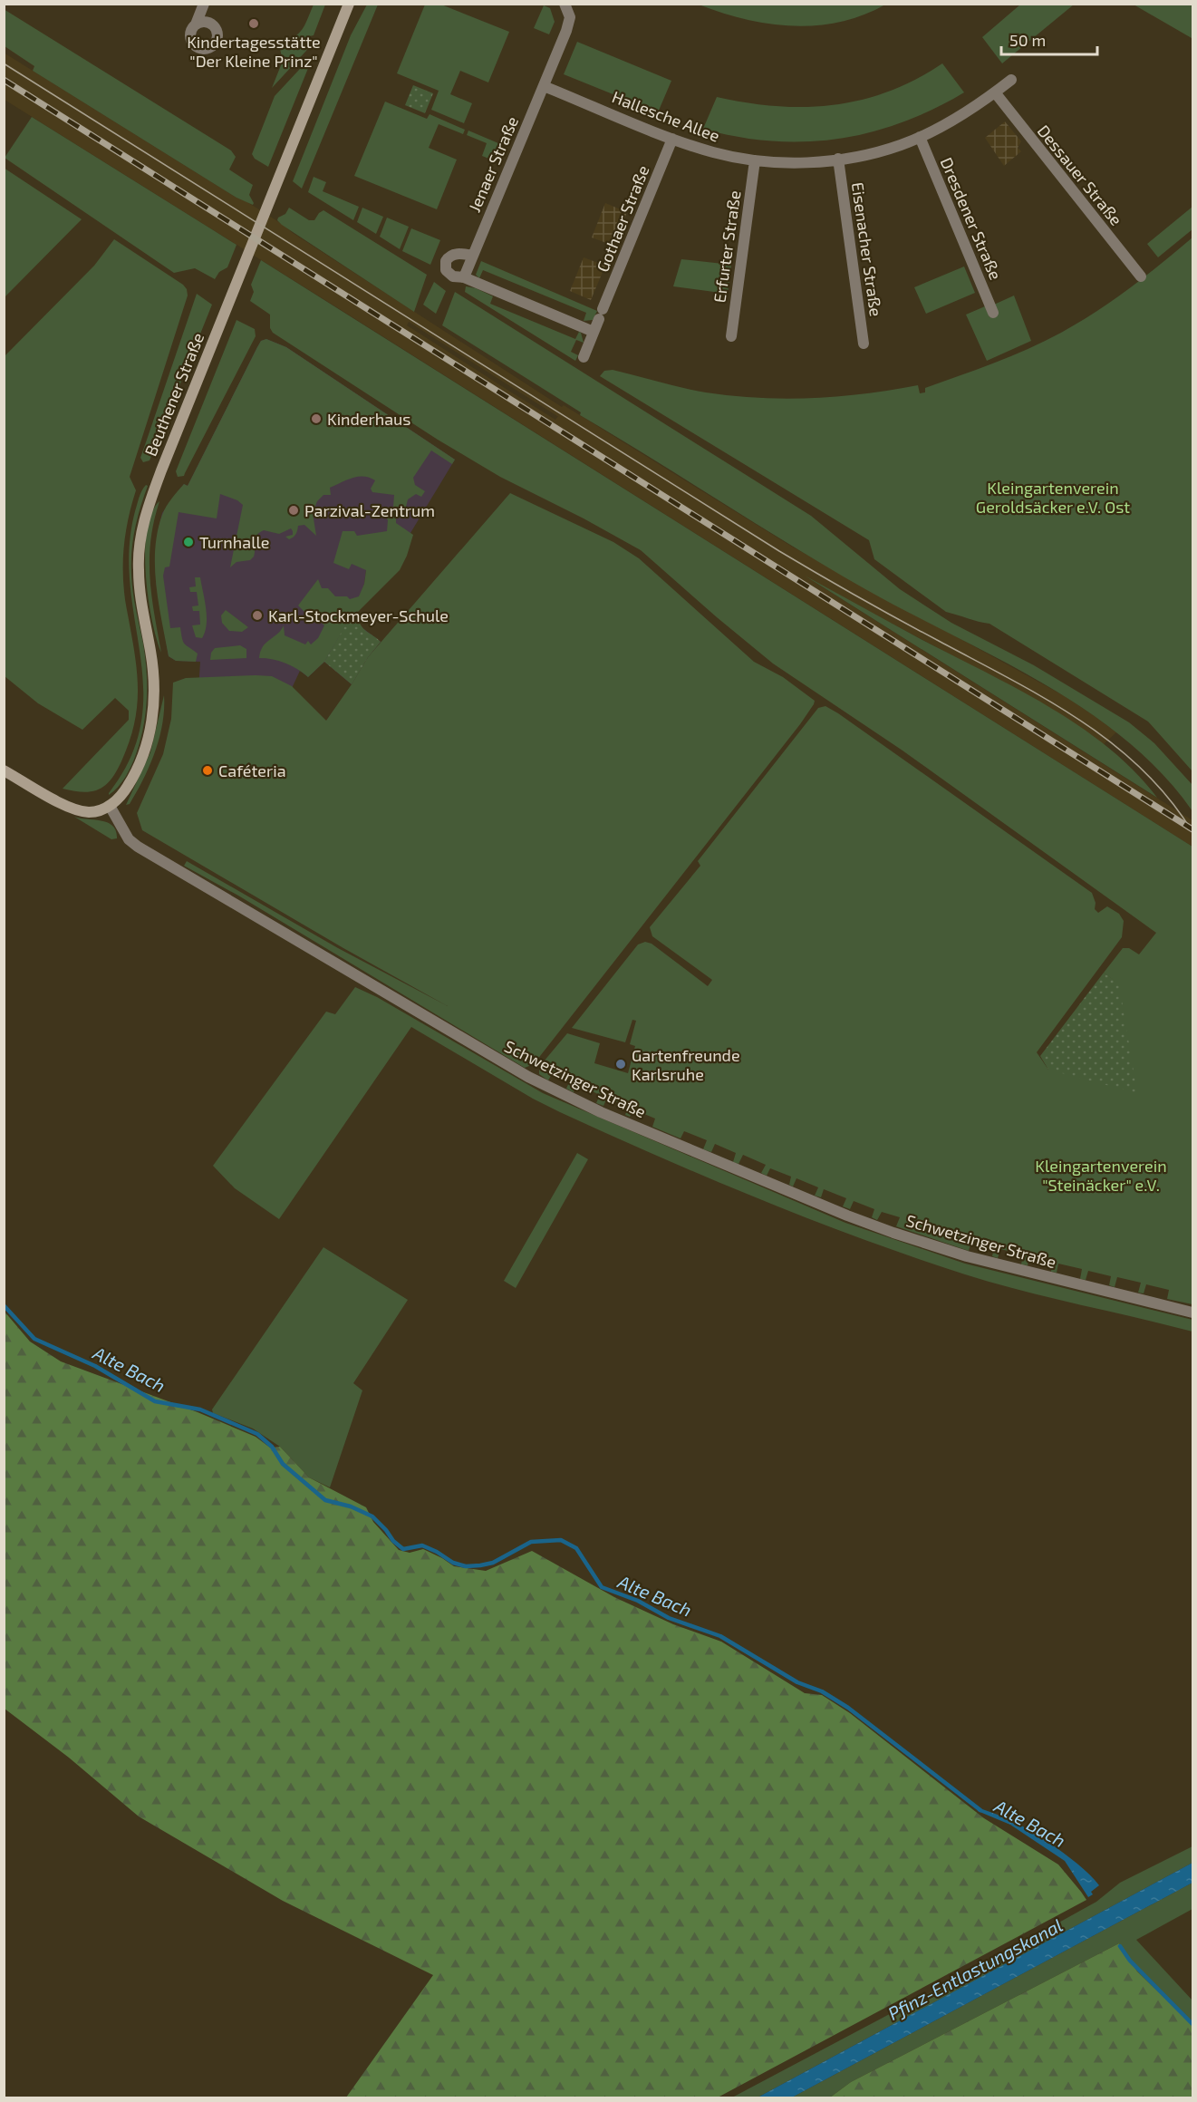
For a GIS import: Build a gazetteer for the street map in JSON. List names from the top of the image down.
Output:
{
  "streets": {
    "main road": ["Beuthener Straße"],
    "street": [
      "Hallesche Allee",
      "Jenaer Straße",
      "Dessauer Straße",
      "Gothaer Straße",
      "Dresdener Straße",
      "Erfurter Straße",
      "Eisenacher Straße",
      "Schwetzinger Straße"
    ]
  },
  "crossings": [
    ["Hallesche Allee", "Jenaer Straße"],
    ["Hallesche Allee", "Dessauer Straße"],
    ["Hallesche Allee", "Gothaer Straße"],
    ["Hallesche Allee", "Dresdener Straße"],
    ["Hallesche Allee", "Erfurter Straße"],
    ["Hallesche Allee", "Eisenacher Straße"],
    ["Beuthener Straße", "Schwetzinger Straße"]
  ],
  "water": ["Alte Bach", "Pfinz-Entlastungskanal"],
  "parks": ["Kleingartenverein Geroldsäcker e.V. Ost", "Kleingartenverein \"Steinäcker\" e.V."],
  "places": [
    "Kindertagesstätte \"Der Kleine Prinz\"",
    "Kinderhaus",
    "Parzival-Zentrum",
    "Turnhalle",
    "Karl-Stockmeyer-Schule",
    "Caféteria",
    "Gartenfreunde Karlsruhe"
  ],
  "scale_bar": "50 m"
}
